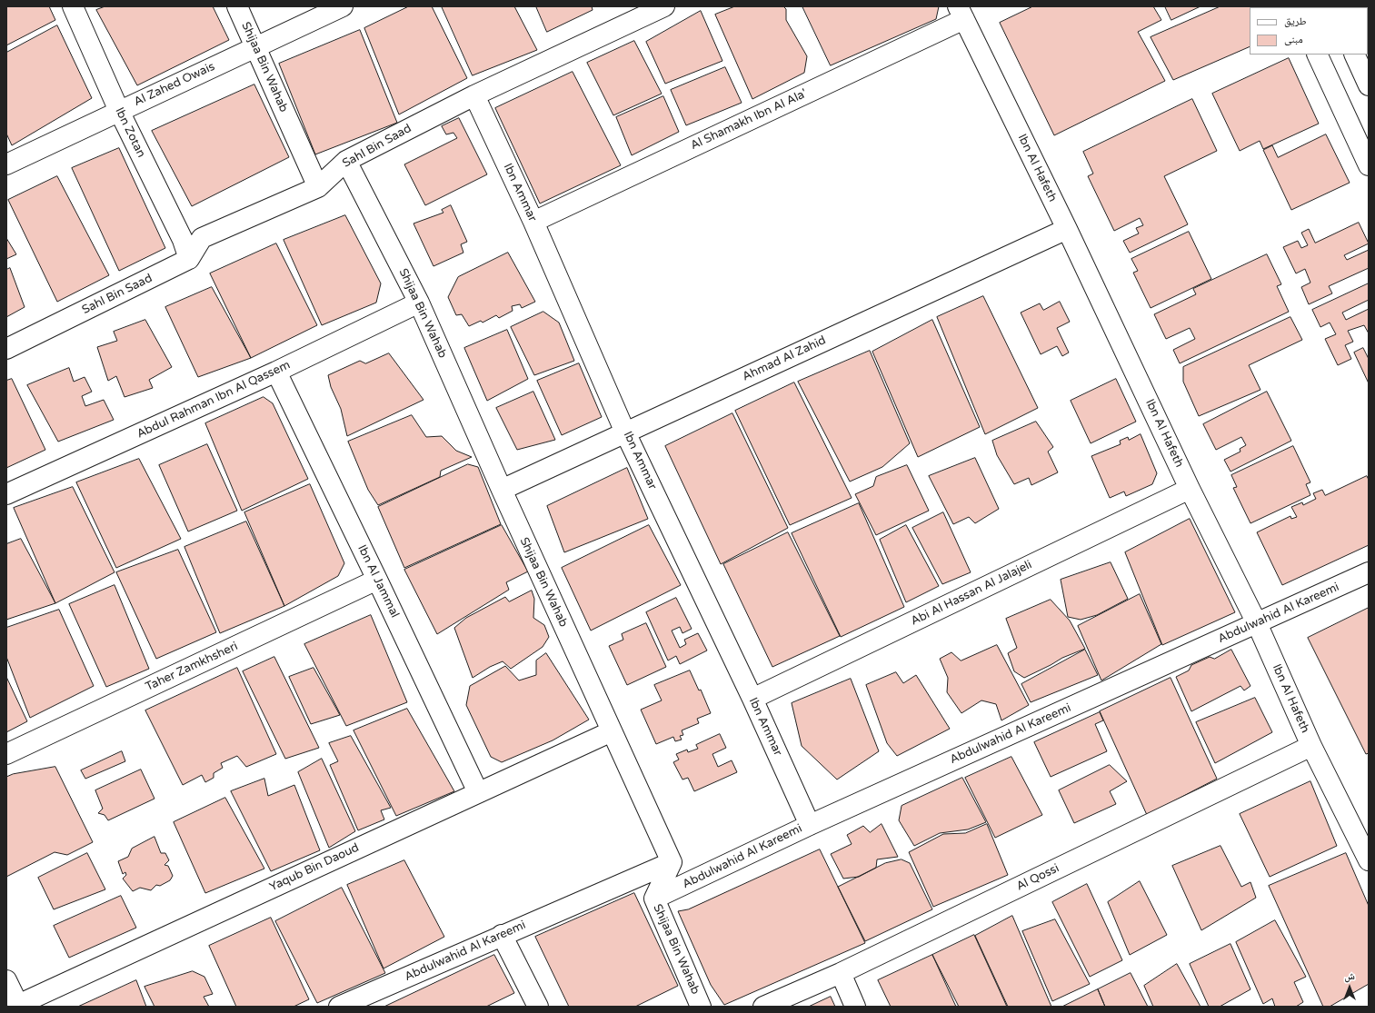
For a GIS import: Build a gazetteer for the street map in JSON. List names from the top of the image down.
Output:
{
  "streets": {
    "street": [
      "Shijaa Bin Wahab",
      "Al Zahed Owais",
      "Al Shamakh Ibn Al Ala'",
      "Ibn Zotan",
      "Sahl Bin Saad",
      "Ibn Al Hafeth",
      "Ibn Ammar",
      "Ahmad Al Zahid",
      "Abdul Rahman Ibn Al Qassem",
      "Ibn Al Jammal",
      "Abi Al Hassan Al Jalajeli",
      "Abdulwahid Al Kareemi",
      "Taher Zamkhsheri",
      "Yaqub Bin Daoud",
      "Al Qossi"
    ]
  },
  "crossings": [
    ["Shijaa Bin Wahab", "Al Zahed Owais"],
    ["Shijaa Bin Wahab", "Sahl Bin Saad"],
    ["Shijaa Bin Wahab", "Ahmad Al Zahid"],
    ["Shijaa Bin Wahab", "Abdul Rahman Ibn Al Qassem"],
    ["Shijaa Bin Wahab", "Abdulwahid Al Kareemi"],
    ["Shijaa Bin Wahab", "Yaqub Bin Daoud"],
    ["Al Zahed Owais", "Ibn Zotan"],
    ["Al Shamakh Ibn Al Ala'", "Ibn Al Hafeth"],
    ["Al Shamakh Ibn Al Ala'", "Ibn Ammar"],
    ["Ibn Zotan", "Sahl Bin Saad"],
    ["Sahl Bin Saad", "Ibn Ammar"],
    ["Ibn Al Hafeth", "Ahmad Al Zahid"],
    ["Ibn Al Hafeth", "Abi Al Hassan Al Jalajeli"],
    ["Ibn Al Hafeth", "Abdulwahid Al Kareemi"],
    ["Ibn Al Hafeth", "Al Qossi"],
    ["Ibn Ammar", "Ahmad Al Zahid"],
    ["Ibn Ammar", "Abi Al Hassan Al Jalajeli"],
    ["Ibn Ammar", "Abdulwahid Al Kareemi"],
    ["Abdul Rahman Ibn Al Qassem", "Ibn Al Jammal"],
    ["Ibn Al Jammal", "Taher Zamkhsheri"],
    ["Ibn Al Jammal", "Yaqub Bin Daoud"]
  ],
  "legend": ["طريق", "مبنى"],
  "north": "top"
}
